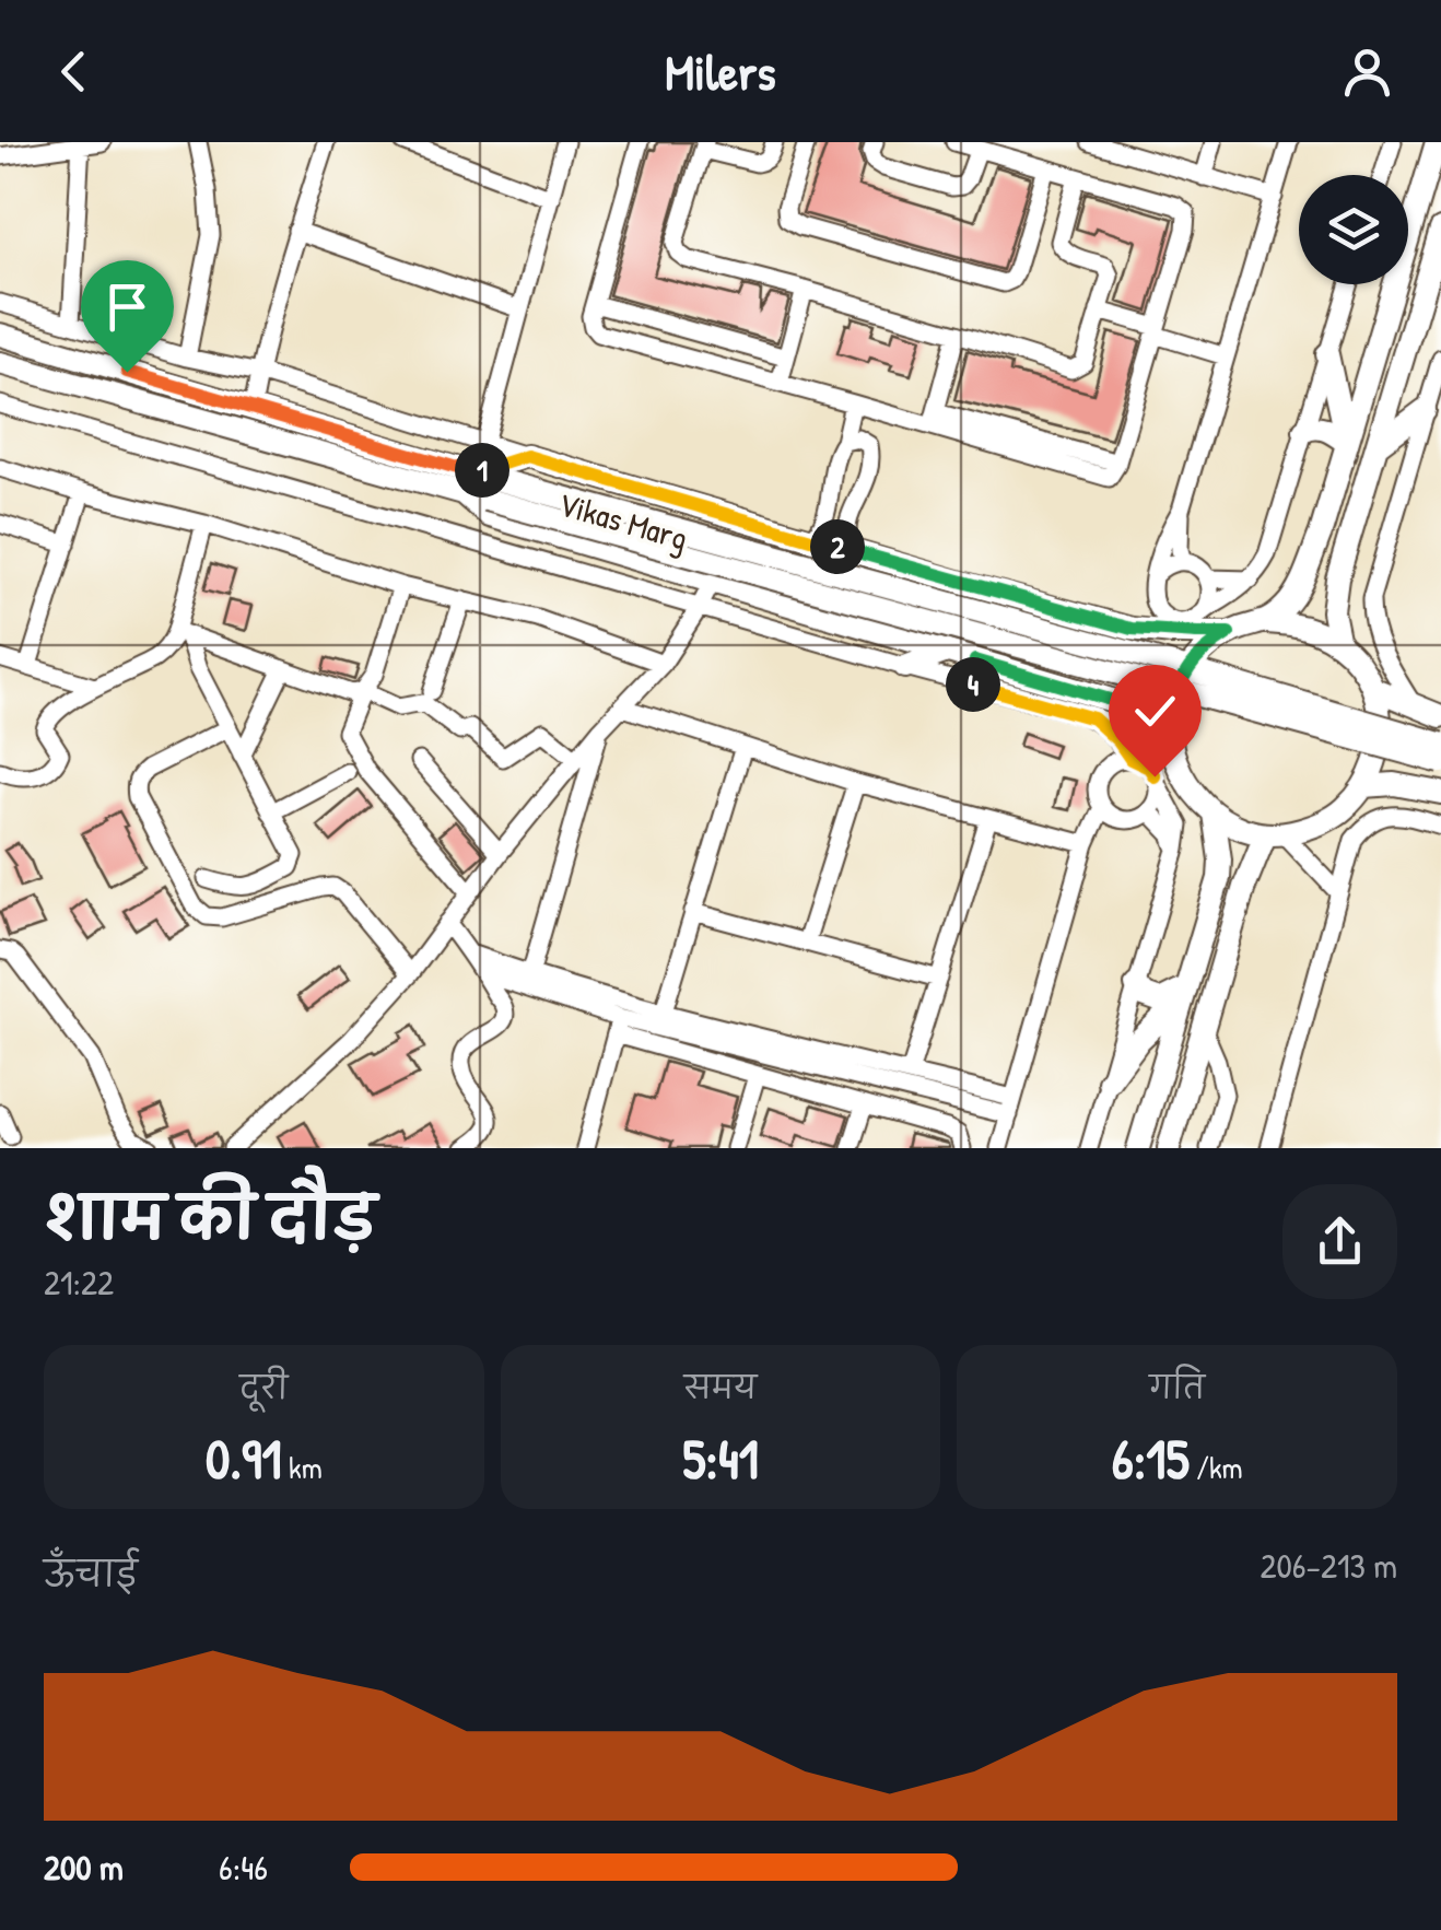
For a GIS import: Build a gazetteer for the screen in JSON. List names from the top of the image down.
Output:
{
  "streets": {
    "main road": ["Vikas Marg"]
  },
  "page": {
    "header": "Milers",
    "pins": ["1", "2", "4"],
    "heading": ["शाम की दौड़", "21:22"],
    "stats": [
      ["दूरी", "0.91 km"],
      ["समय", "5:41"],
      ["गति", "6:15 /km"]
    ],
    "chart": ["ऊँचाई", "206–213 m"],
    "list": [
      {
        "name": "200 m",
        "note": "6:46"
      }
    ]
  }
}
